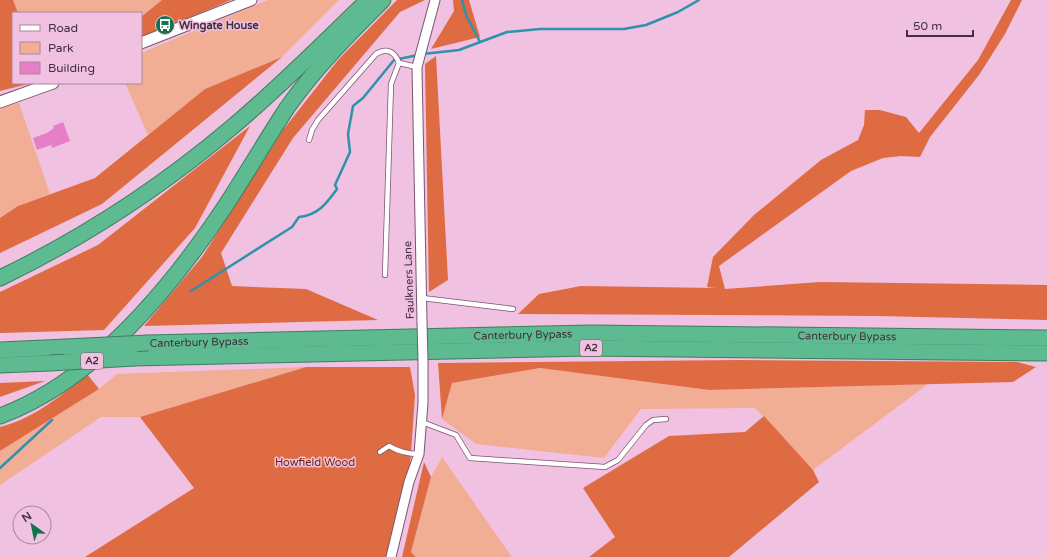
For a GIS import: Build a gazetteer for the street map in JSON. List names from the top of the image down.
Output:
{
  "streets": {
    "highway": ["Canterbury Bypass", "A2"],
    "street": ["Faulkners Lane"]
  },
  "parks": ["Howfield Wood"],
  "places": {
    "bus stop": ["Wingate House"]
  },
  "legend": ["Road", "Park", "Building"],
  "scale_bar": "50 m",
  "north": "top left"
}
